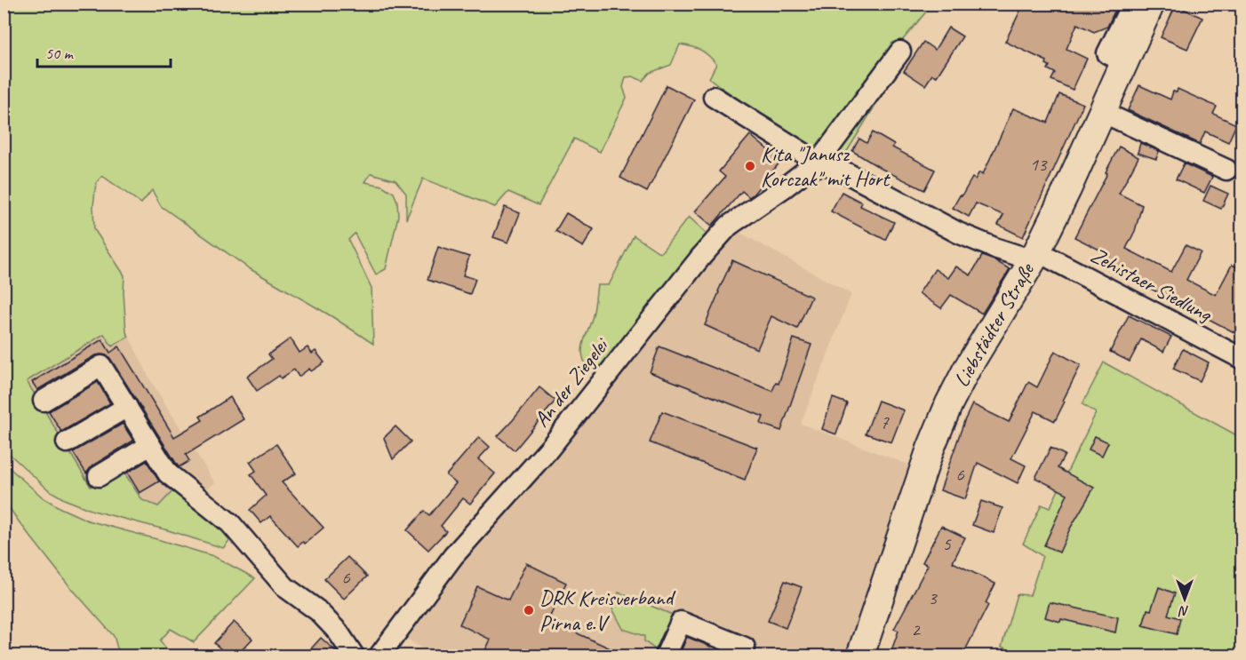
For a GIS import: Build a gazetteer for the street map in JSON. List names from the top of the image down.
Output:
{
  "streets": {
    "main road": ["Liebstädter Straße"],
    "street": ["Zehistaer Siedlung", "An der Ziegelei"]
  },
  "crossings": [
    ["Zehistaer Siedlung", "Liebstädter Straße"]
  ],
  "places": ["Kita \"Janusz Korczak\" mit Hort", "DRK Kreisverband Pirna e.V"],
  "house_numbers": [
    "13",
    "7",
    "6",
    "5",
    "6",
    "3",
    "2"
  ],
  "scale_bar": "50 m",
  "north": "bottom"
}
